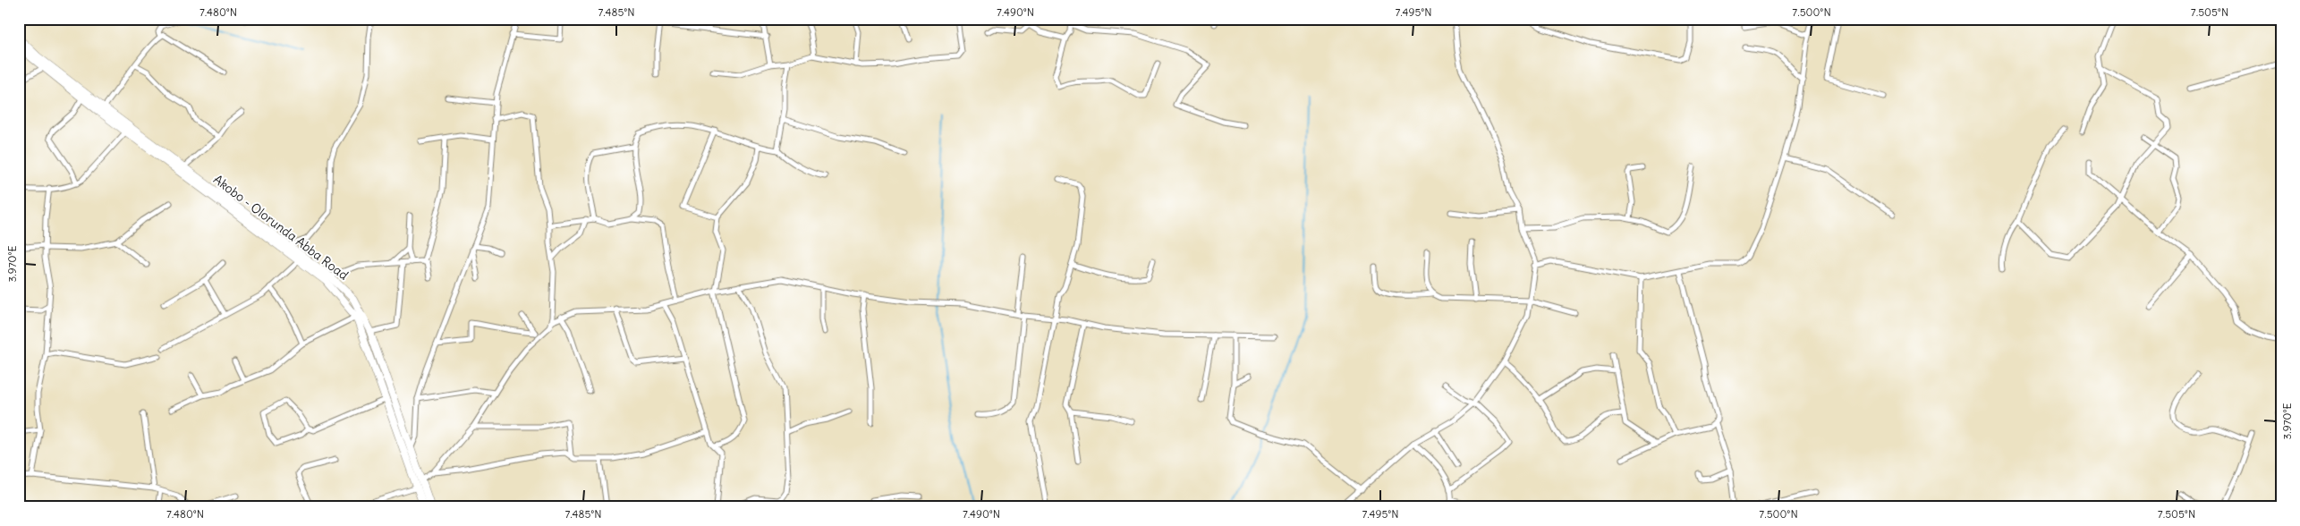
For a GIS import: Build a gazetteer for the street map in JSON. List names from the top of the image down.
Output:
{
  "streets": {
    "main road": ["Akobo - Olorunda Abba Road"]
  },
  "coordinates": [
    "7.480°N",
    "7.485°N",
    "7.490°N",
    "7.495°N",
    "7.500°N",
    "7.505°N",
    "3.970°E"
  ]
}
